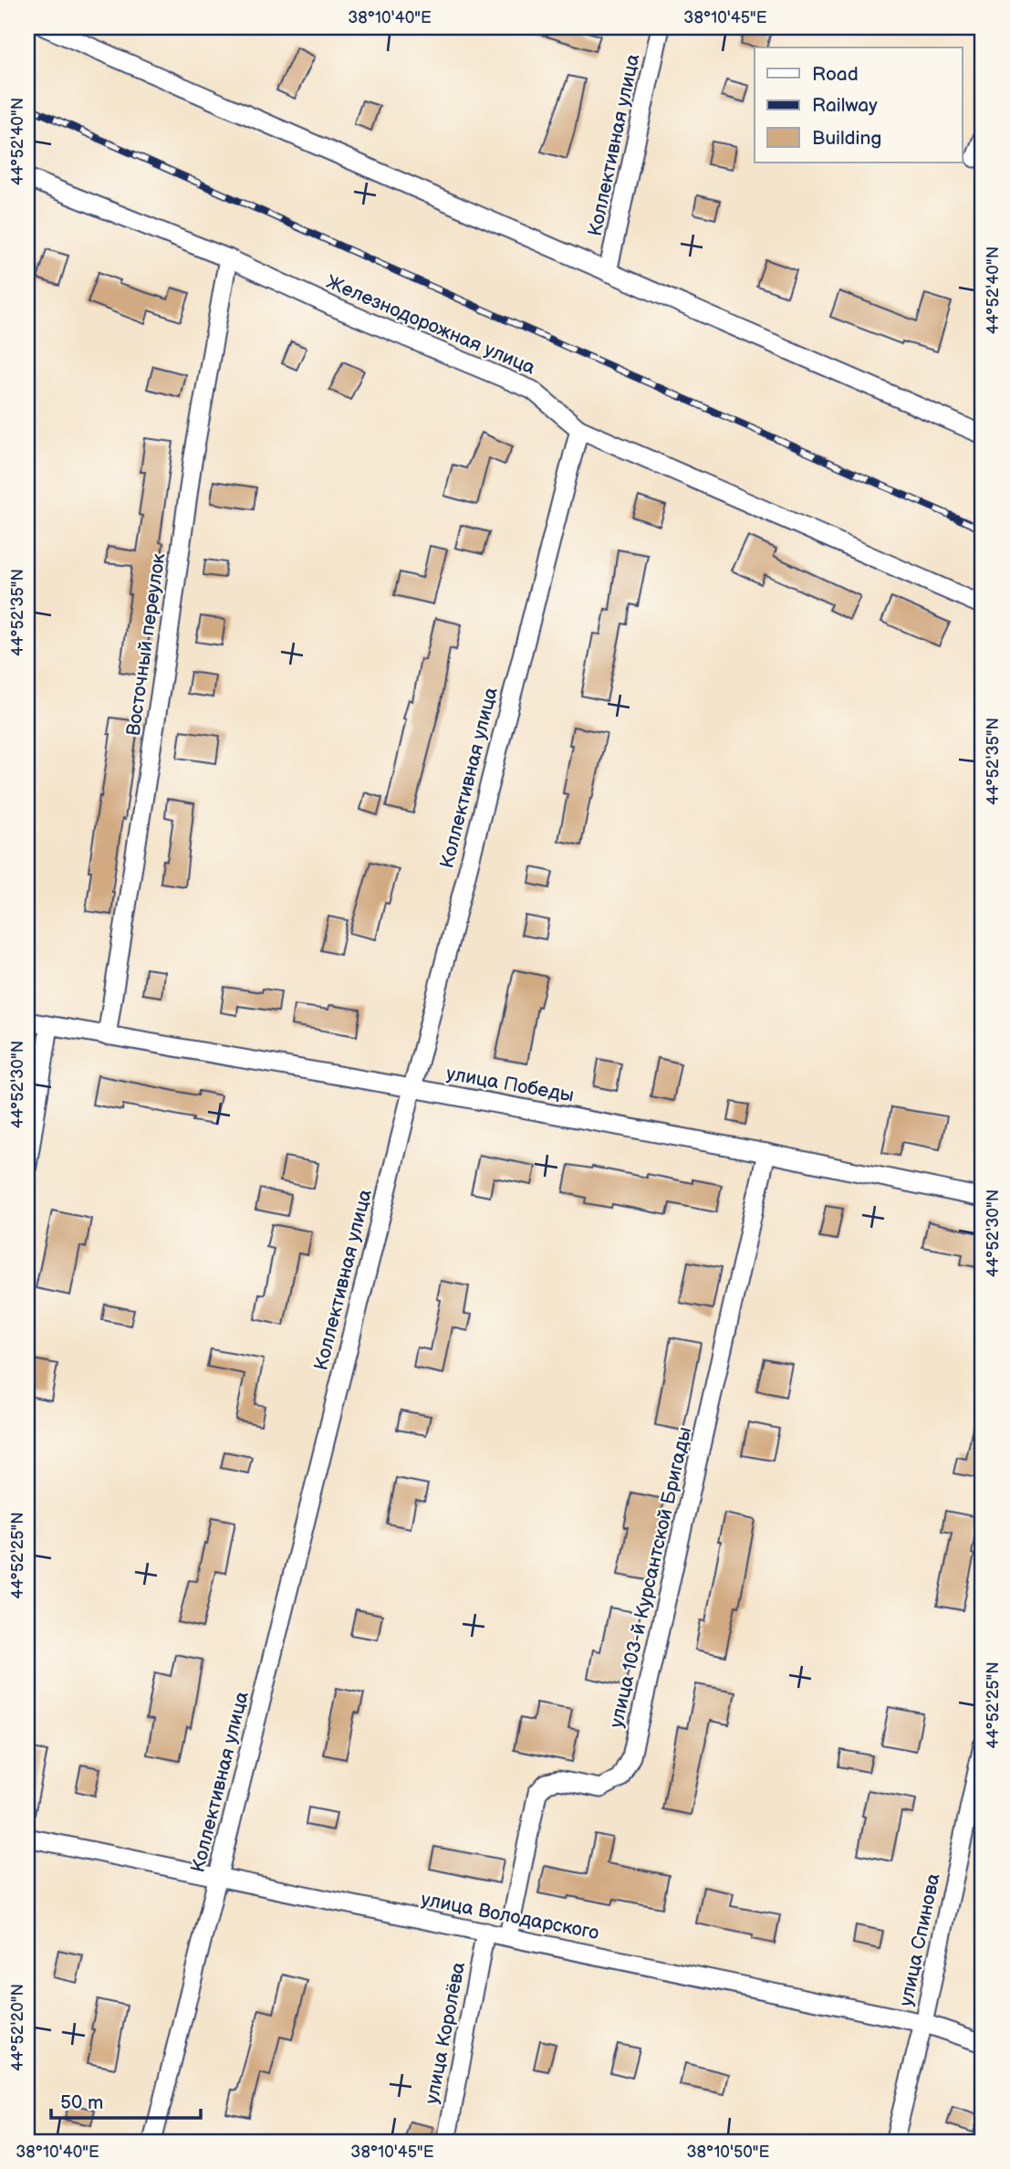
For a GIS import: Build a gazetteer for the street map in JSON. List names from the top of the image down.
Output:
{
  "streets": {
    "street": [
      "Коллективная улица",
      "Железнодорожная улица",
      "Восточный переулок",
      "улица Победы",
      "улица 103-й Курсантской Бригады",
      "улица Володарского",
      "улица Спинова",
      "улица Королёва"
    ]
  },
  "crossings": [
    ["Коллективная улица", "Железнодорожная улица"],
    ["Коллективная улица", "улица Победы"],
    ["Коллективная улица", "улица Володарского"],
    ["Железнодорожная улица", "Восточный переулок"],
    ["Восточный переулок", "улица Победы"],
    ["улица Победы", "улица 103-й Курсантской Бригады"],
    ["улица 103-й Курсантской Бригады", "улица Володарского"],
    ["улица Володарского", "улица Спинова"],
    ["улица Володарского", "улица Королёва"]
  ],
  "legend": ["Road", "Railway", "Building"],
  "scale_bar": "50 m",
  "coordinates": [
    "38°10'40\"E",
    "38°10'45\"E",
    "44°52'40\"N",
    "44°52'35\"N",
    "44°52'30\"N",
    "44°52'25\"N",
    "44°52'20\"N",
    "38°10'50\"E"
  ]
}
